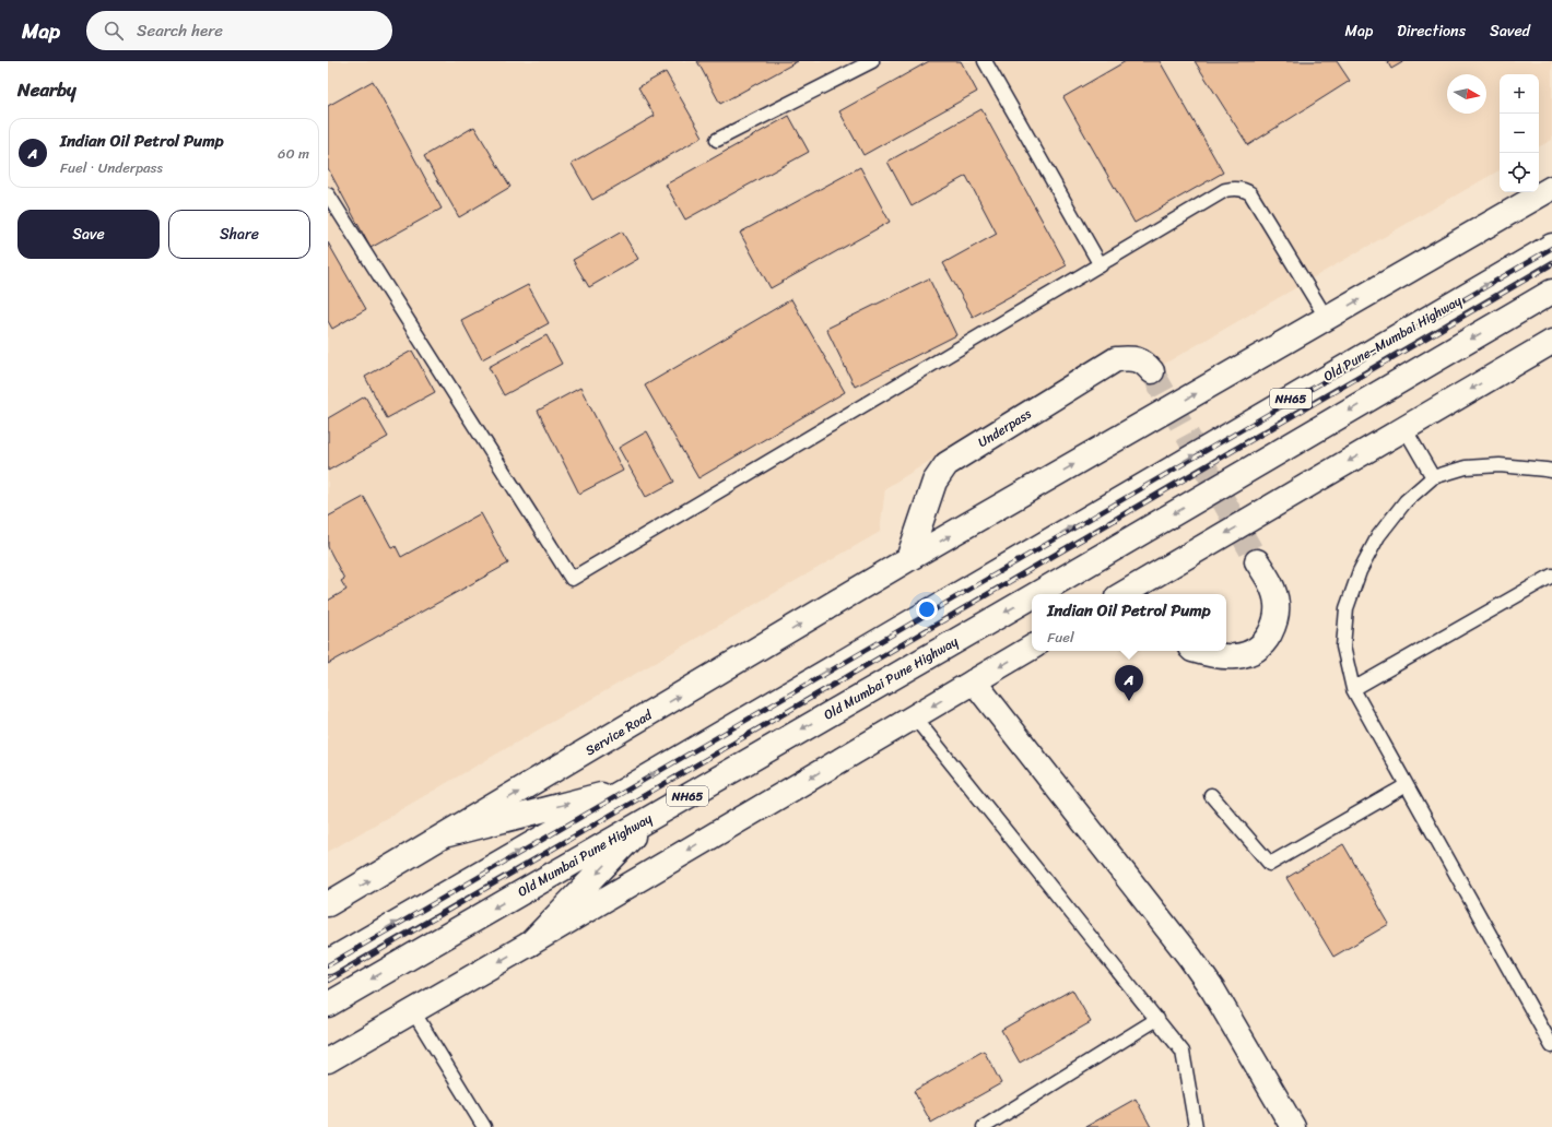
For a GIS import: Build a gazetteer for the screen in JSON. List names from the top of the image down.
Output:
{
  "streets": {
    "main road": [
      "Old Pune–Mumbai Highway",
      "NH65",
      "Underpass",
      "Old Mumbai Pune Highway",
      "Service Road"
    ]
  },
  "crossings": [
    ["Old Pune–Mumbai Highway", "NH65"],
    ["Underpass", "Service Road"]
  ],
  "north": "right",
  "page": {
    "header": "Map",
    "search": "Search here",
    "nav": ["Map", "Directions", "Saved"],
    "heading": "Nearby",
    "map_buttons": ["+", "−"],
    "list": [
      {
        "mark": "A",
        "name": "Indian Oil Petrol Pump",
        "note": "Fuel · Underpass",
        "value": "60 m"
      }
    ],
    "buttons": ["Save", "Share"],
    "popup": ["Indian Oil Petrol Pump", "Fuel"],
    "pins": "A"
  }
}
